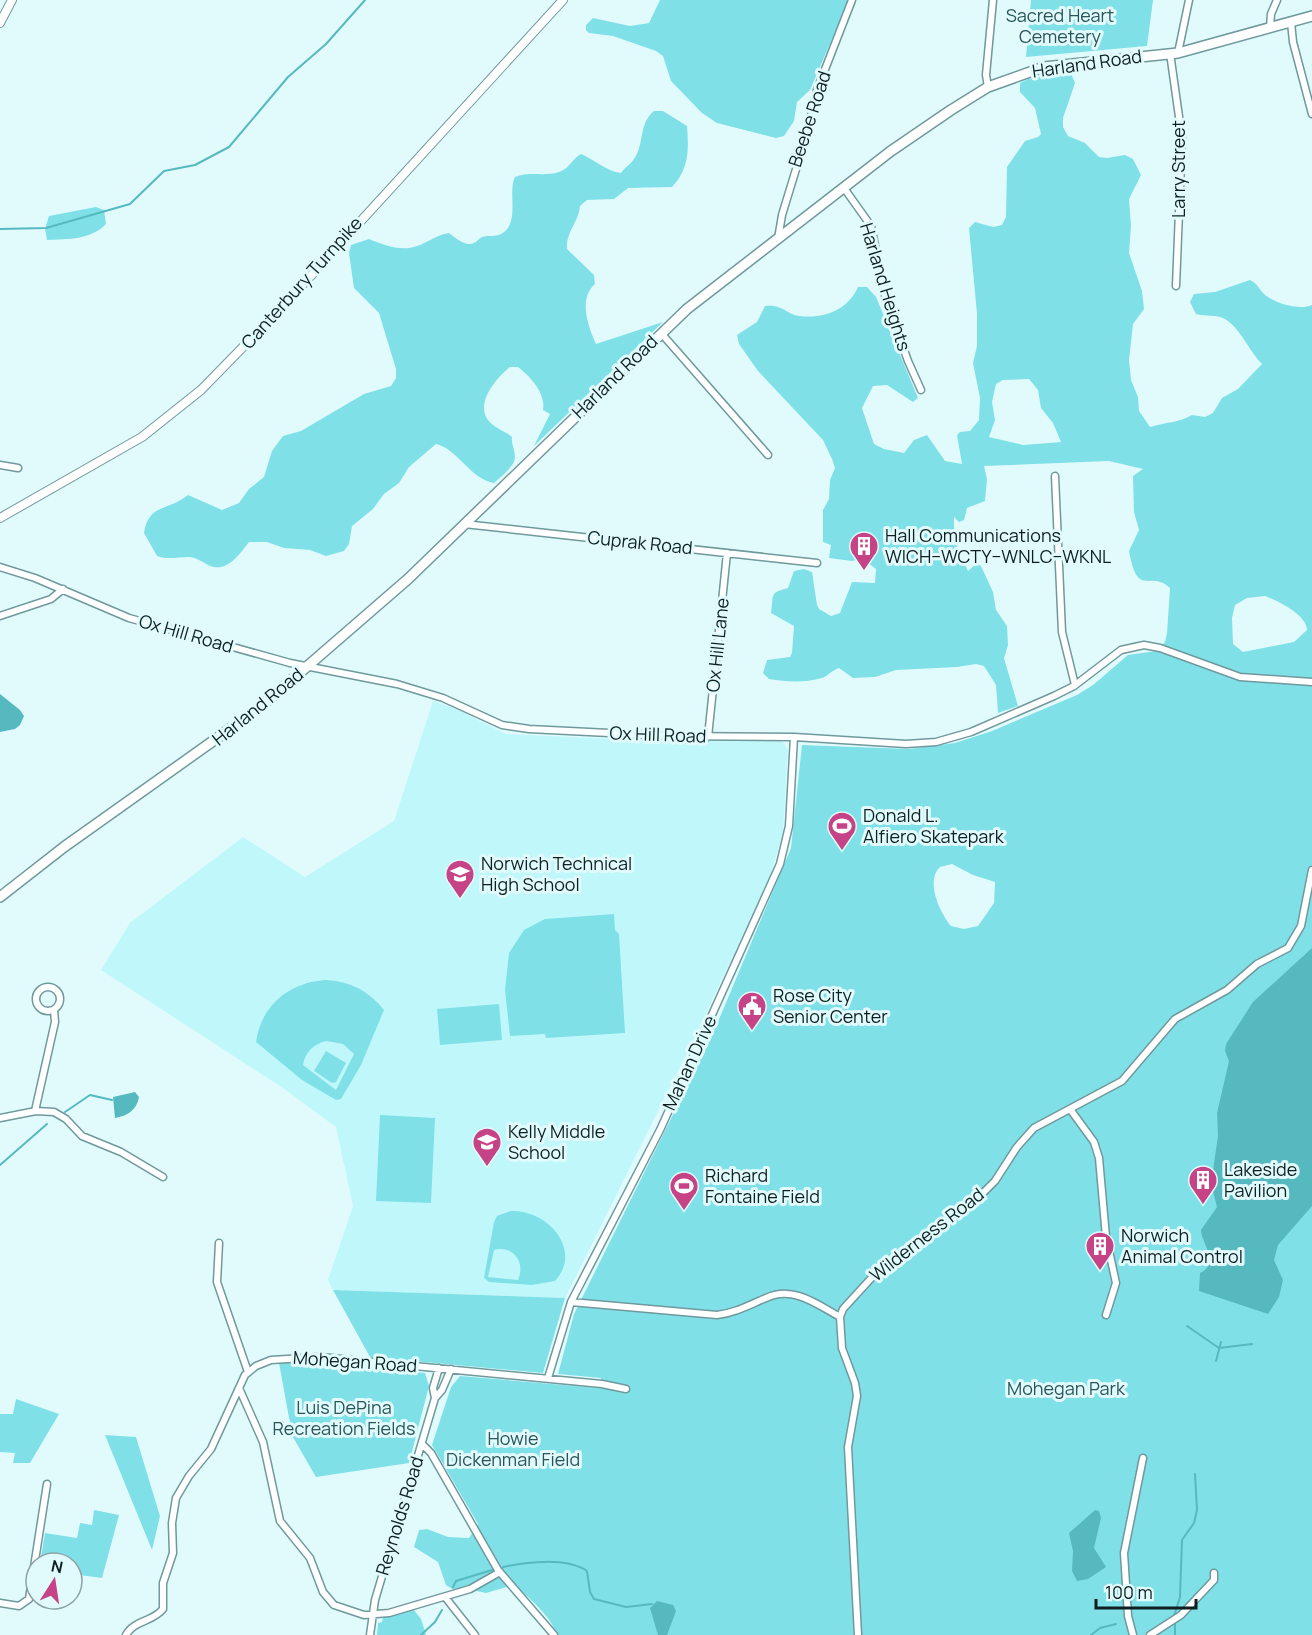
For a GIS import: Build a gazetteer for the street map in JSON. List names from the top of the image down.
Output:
{
  "streets": {
    "main road": ["Harland Road"],
    "street": [
      "Beebe Road",
      "Larry Street",
      "Canterbury Turnpike",
      "Harland Heights",
      "Cuprak Road",
      "Ox Hill Road",
      "Ox Hill Lane",
      "Mahan Drive",
      "Wilderness Road",
      "Mohegan Road",
      "Reynolds Road"
    ]
  },
  "crossings": [
    ["Harland Road", "Beebe Road"],
    ["Harland Road", "Larry Street"],
    ["Harland Road", "Harland Heights"],
    ["Harland Road", "Cuprak Road"],
    ["Harland Road", "Ox Hill Road"],
    ["Cuprak Road", "Ox Hill Lane"],
    ["Ox Hill Road", "Ox Hill Lane"],
    ["Ox Hill Road", "Mahan Drive"],
    ["Mahan Drive", "Mohegan Road"],
    ["Mohegan Road", "Reynolds Road"]
  ],
  "parks": [
    "Sacred Heart Cemetery",
    "Mohegan Park",
    "Luis DePina Recreation Fields",
    "Howie Dickenman Field"
  ],
  "places": {
    "building": ["Hall Communications WICH–WCTY–WNLC–WKNL", "Lakeside Pavilion", "Norwich Animal Control"],
    "sports": ["Donald L. Alfiero Skatepark", "Richard Fontaine Field"],
    "school or university": ["Norwich Technical High School", "Kelly Middle School"],
    "public building": ["Rose City Senior Center"]
  },
  "scale_bar": "100 m",
  "north": "top"
}
